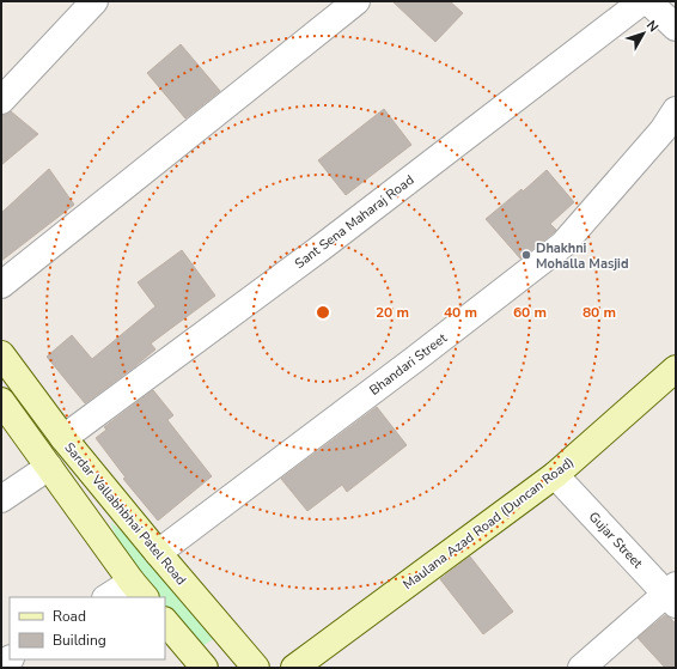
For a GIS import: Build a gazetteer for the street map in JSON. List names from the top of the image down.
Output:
{
  "streets": {
    "main road": ["Sardar Vallabhbhai Patel Road", "Maulana Azad Road (Duncan Road)"],
    "street": ["Sant Sena Maharaj Road", "Bhandari Street", "Gujar Street"]
  },
  "crossings": [
    ["Sant Sena Maharaj Road", "Sardar Vallabhbhai Patel Road"],
    ["Bhandari Street", "Sardar Vallabhbhai Patel Road"],
    ["Maulana Azad Road (Duncan Road)", "Gujar Street"]
  ],
  "places": ["Dhakhni Mohalla Masjid"],
  "legend": ["Road", "Building"],
  "north": "top right",
  "rings": [
    "20 m",
    "40 m",
    "60 m",
    "80 m"
  ]
}
